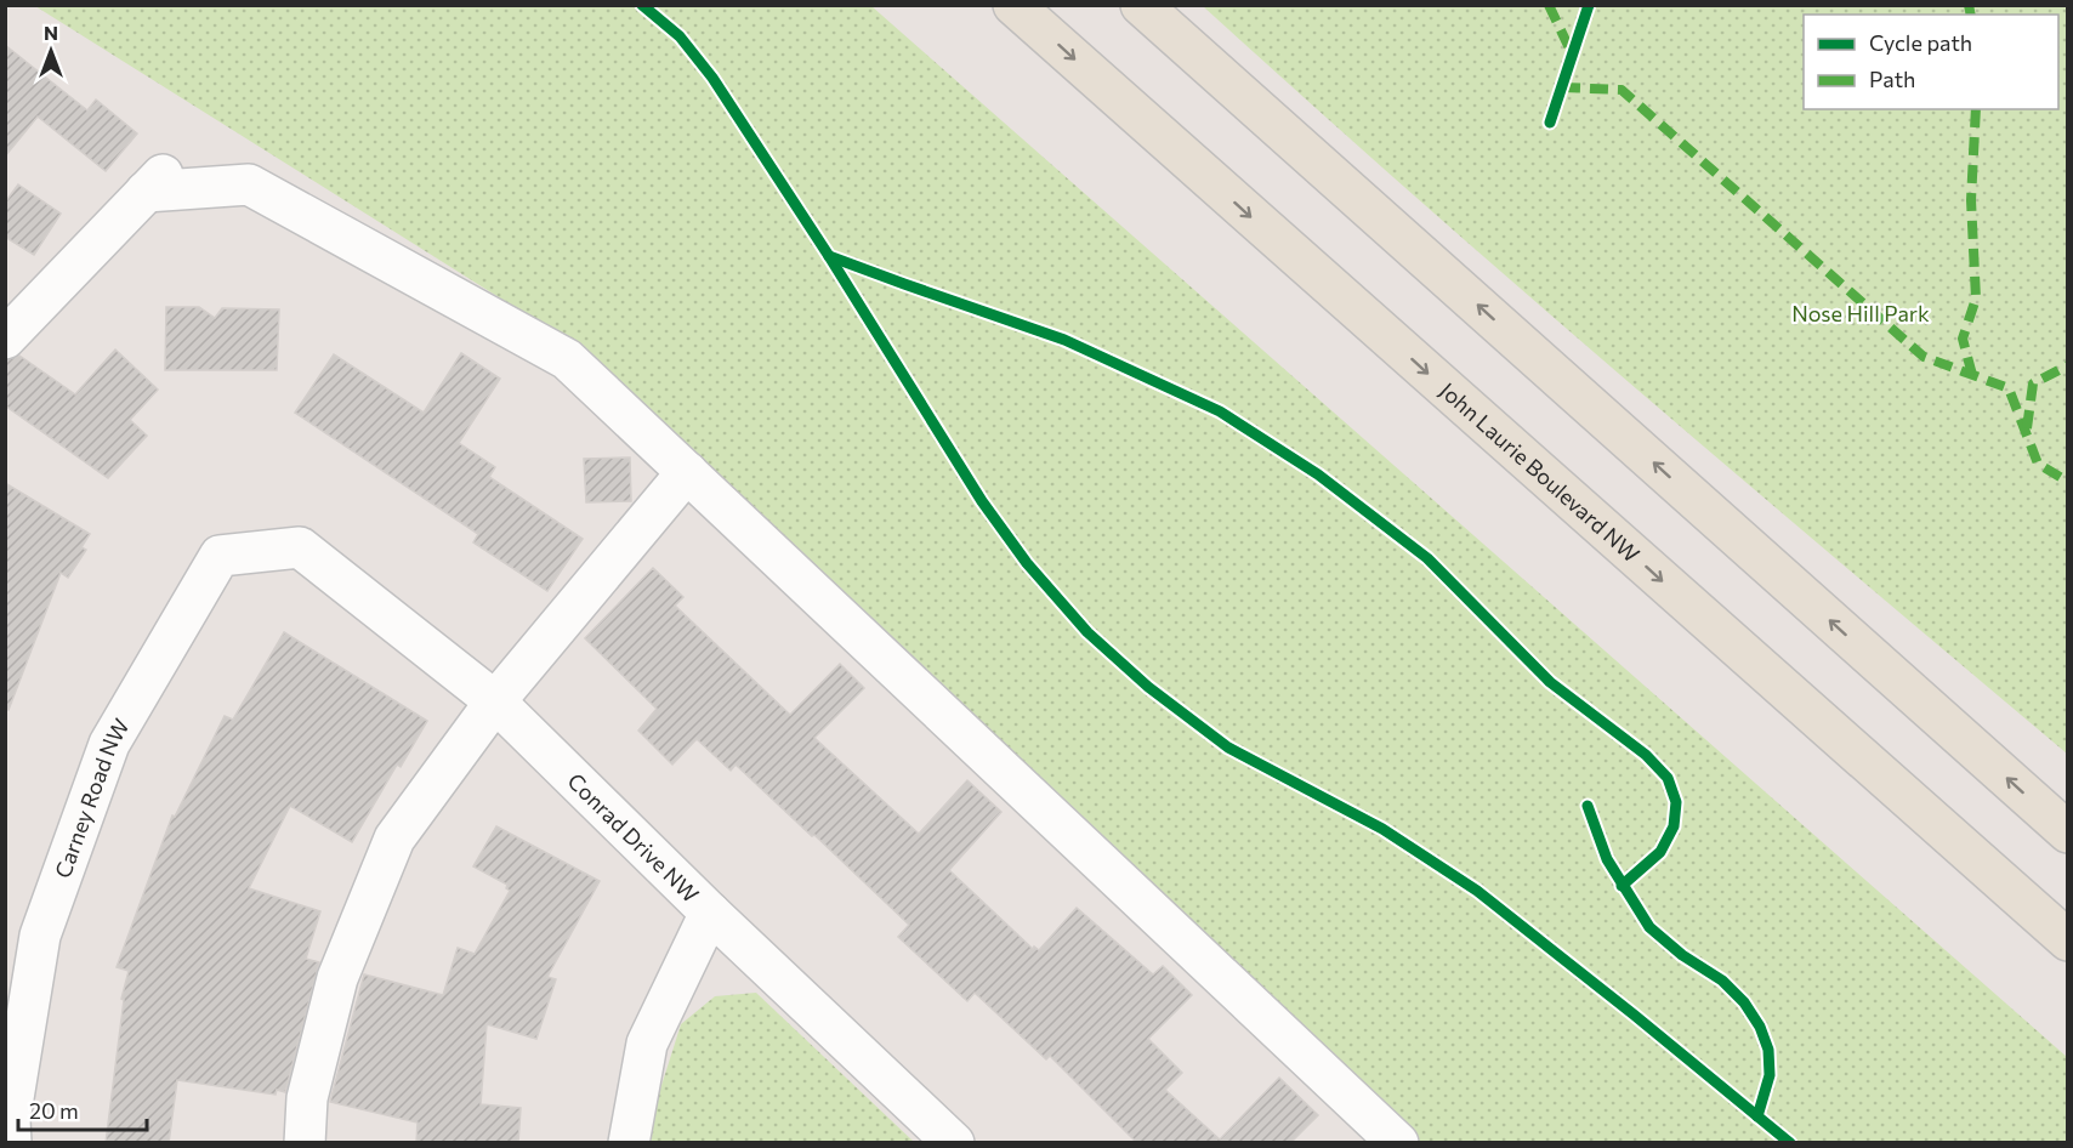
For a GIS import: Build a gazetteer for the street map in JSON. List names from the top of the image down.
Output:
{
  "streets": {
    "main road": ["John Laurie Boulevard NW"],
    "street": ["Carney Road NW", "Conrad Drive NW"]
  },
  "crossings": [
    ["Carney Road NW", "Conrad Drive NW"]
  ],
  "parks": ["Nose Hill Park"],
  "legend": ["Cycle path", "Path"],
  "scale_bar": "20 m",
  "north": "top"
}
